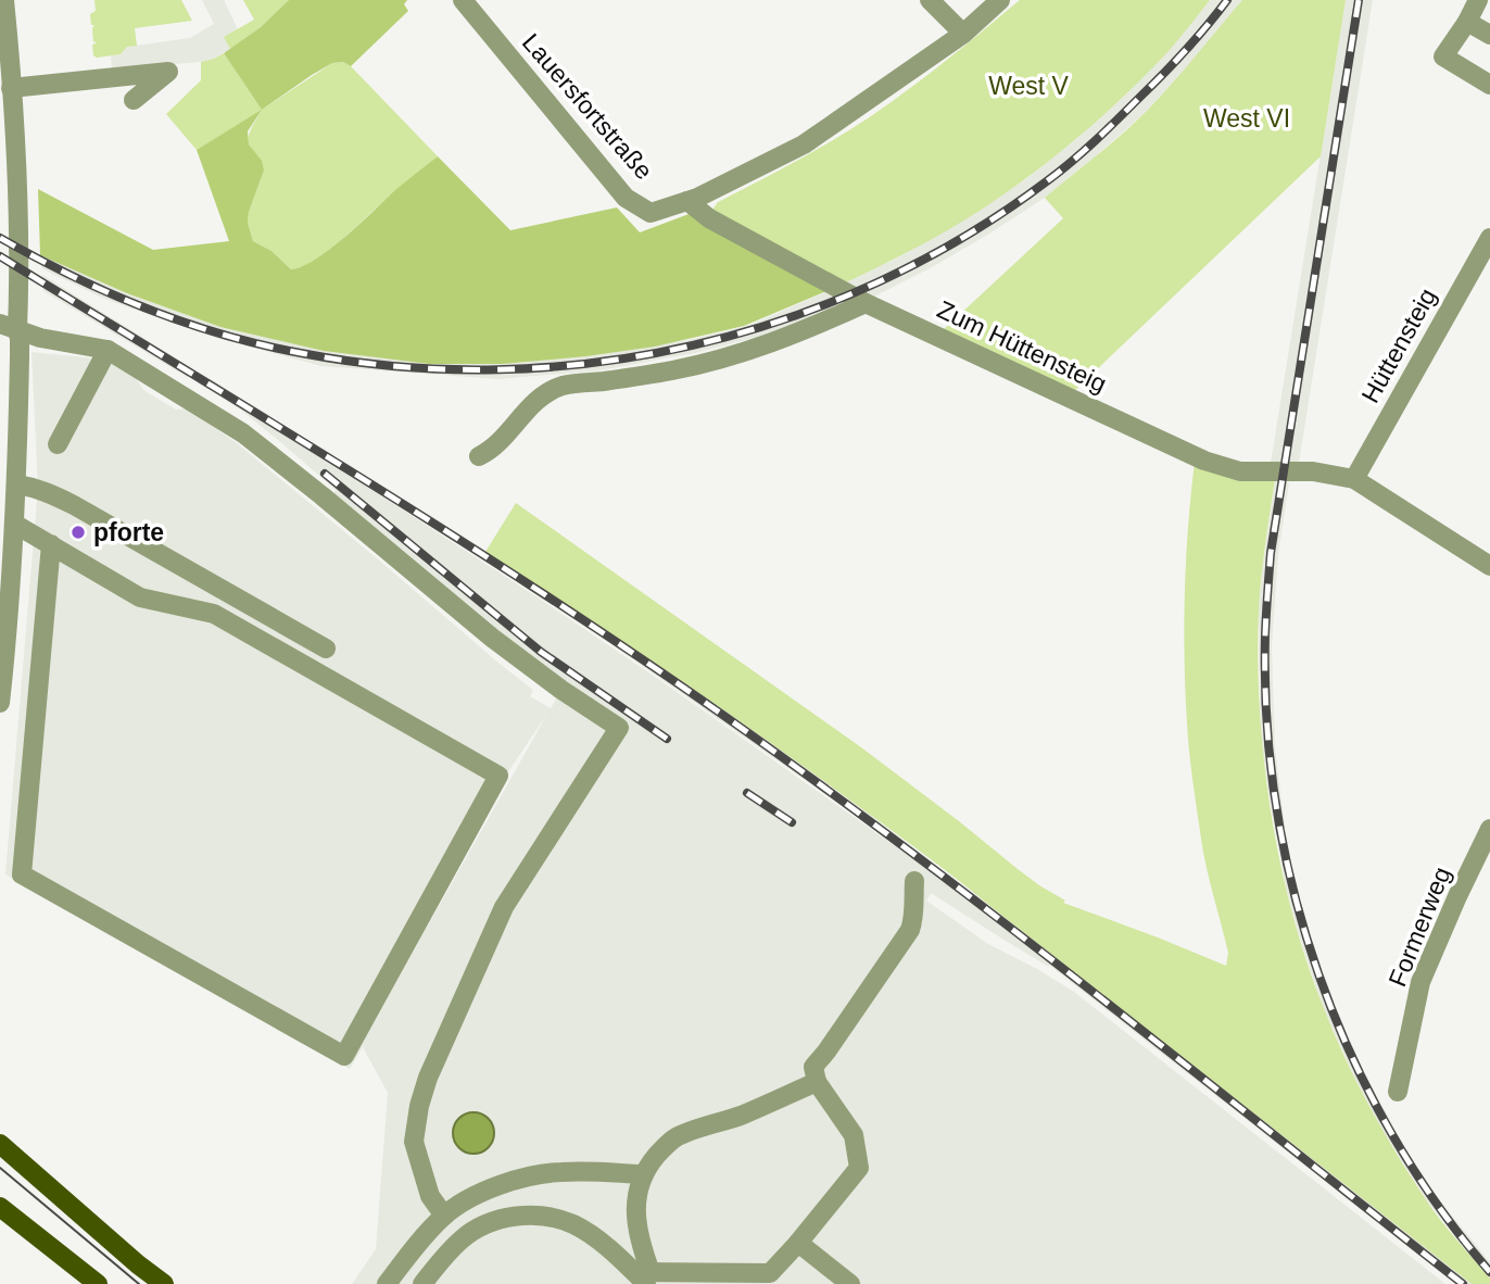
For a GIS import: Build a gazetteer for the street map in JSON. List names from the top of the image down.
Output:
{
  "streets": {
    "street": [
      "Lauersfortstraße",
      "Hüttensteig",
      "Zum Hüttensteig",
      "Formerweg"
    ]
  },
  "crossings": [
    ["Lauersfortstraße", "Zum Hüttensteig"],
    ["Hüttensteig", "Zum Hüttensteig"]
  ],
  "parks": ["West V", "West VI"],
  "places": ["pforte"]
}
